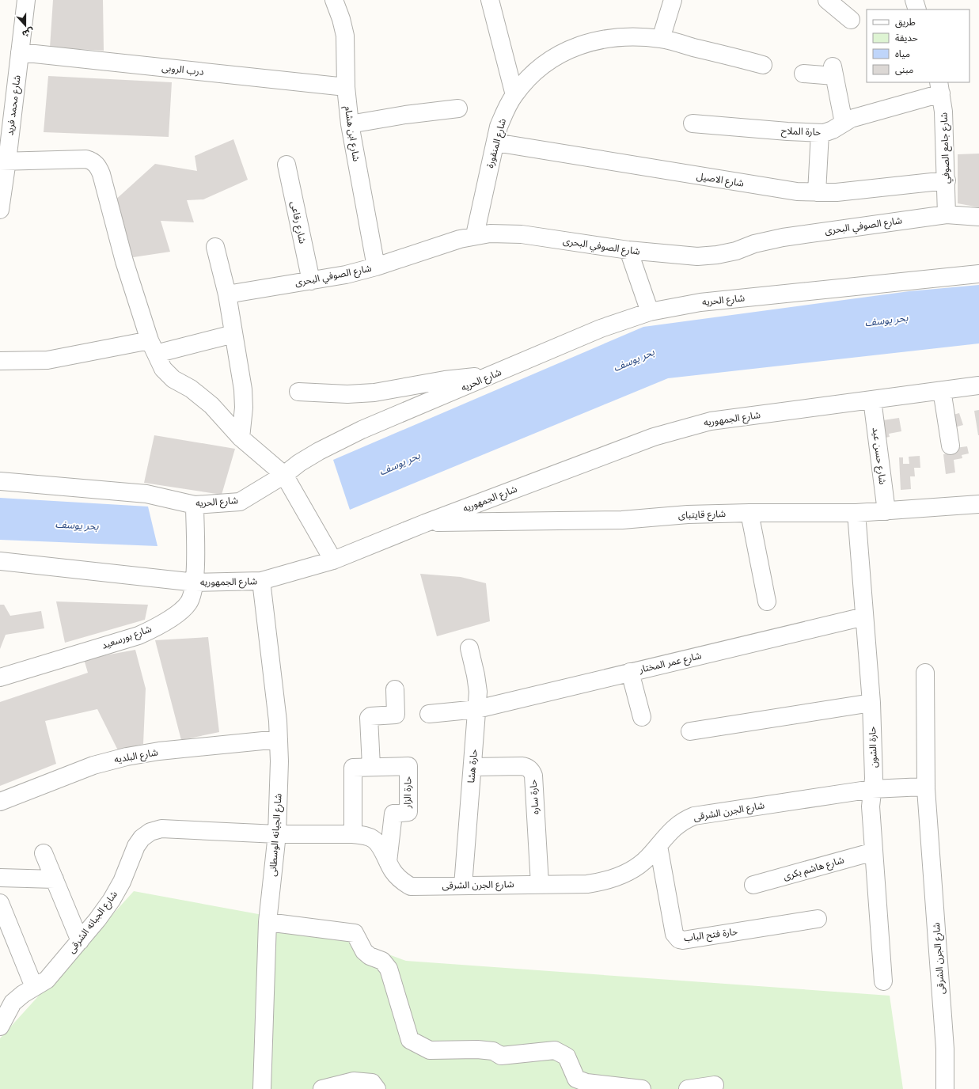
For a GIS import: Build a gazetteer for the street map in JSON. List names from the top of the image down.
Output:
{
  "streets": {
    "street": [
      "درب الروبى",
      "شارع محمد فريد",
      "حارة الملاح",
      "شارع ابن هشام",
      "شارع المنقورة",
      "شارع جامع الصوفي",
      "شارع الاصيل",
      "شارع رفاعى",
      "شارع الصوفي البحرى",
      "شارع الحريه",
      "شارع الجمهوريه",
      "شارع حسن عيد",
      "شارع قايتباى",
      "شارع بورسعيد",
      "شارع عمر المختار",
      "حارة الشون",
      "شارع البلديه",
      "حارة هشا",
      "حارة الزار",
      "حارة ساره",
      "شارع الجرن الشرقى",
      "شارع الجبانه الوسطانى",
      "شارع هاشم بكرى",
      "شارع الجبانه الشرقى",
      "حارة فتح الباب"
    ]
  },
  "crossings": [
    ["درب الروبى", "شارع محمد فريد"],
    ["درب الروبى", "شارع ابن هشام"],
    ["حارة الملاح", "شارع جامع الصوفي"],
    ["شارع ابن هشام", "شارع الصوفي البحرى"],
    ["شارع المنقورة", "شارع الاصيل"],
    ["شارع المنقورة", "شارع الصوفي البحرى"],
    ["شارع جامع الصوفي", "شارع الاصيل"],
    ["شارع جامع الصوفي", "شارع الصوفي البحرى"],
    ["شارع رفاعى", "شارع الصوفي البحرى"],
    ["شارع الحريه", "شارع بورسعيد"],
    ["شارع الجمهوريه", "شارع حسن عيد"],
    ["شارع الجمهوريه", "شارع قايتباى"],
    ["شارع الجمهوريه", "شارع بورسعيد"],
    ["شارع الجمهوريه", "شارع الجبانه الوسطانى"],
    ["شارع حسن عيد", "شارع قايتباى"],
    ["شارع قايتباى", "حارة الشون"],
    ["شارع عمر المختار", "حارة الشون"],
    ["شارع عمر المختار", "حارة هشا"],
    ["حارة الشون", "شارع الجرن الشرقى"],
    ["حارة الشون", "شارع هاشم بكرى"],
    ["شارع البلديه", "شارع الجبانه الوسطانى"],
    ["حارة هشا", "حارة ساره"],
    ["حارة هشا", "شارع الجرن الشرقى"],
    ["حارة الزار", "شارع الجرن الشرقى"],
    ["حارة ساره", "شارع الجرن الشرقى"],
    ["شارع الجرن الشرقى", "شارع الجبانه الوسطانى"],
    ["شارع الجرن الشرقى", "شارع الجبانه الشرقى"],
    ["شارع الجرن الشرقى", "حارة فتح الباب"],
    ["شارع الجبانه الوسطانى", "شارع الجبانه الشرقى"]
  ],
  "water": ["بحر يوسف"],
  "legend": [
    "طريق",
    "حديقة",
    "مياه",
    "مبنى"
  ],
  "north": "bottom"
}
